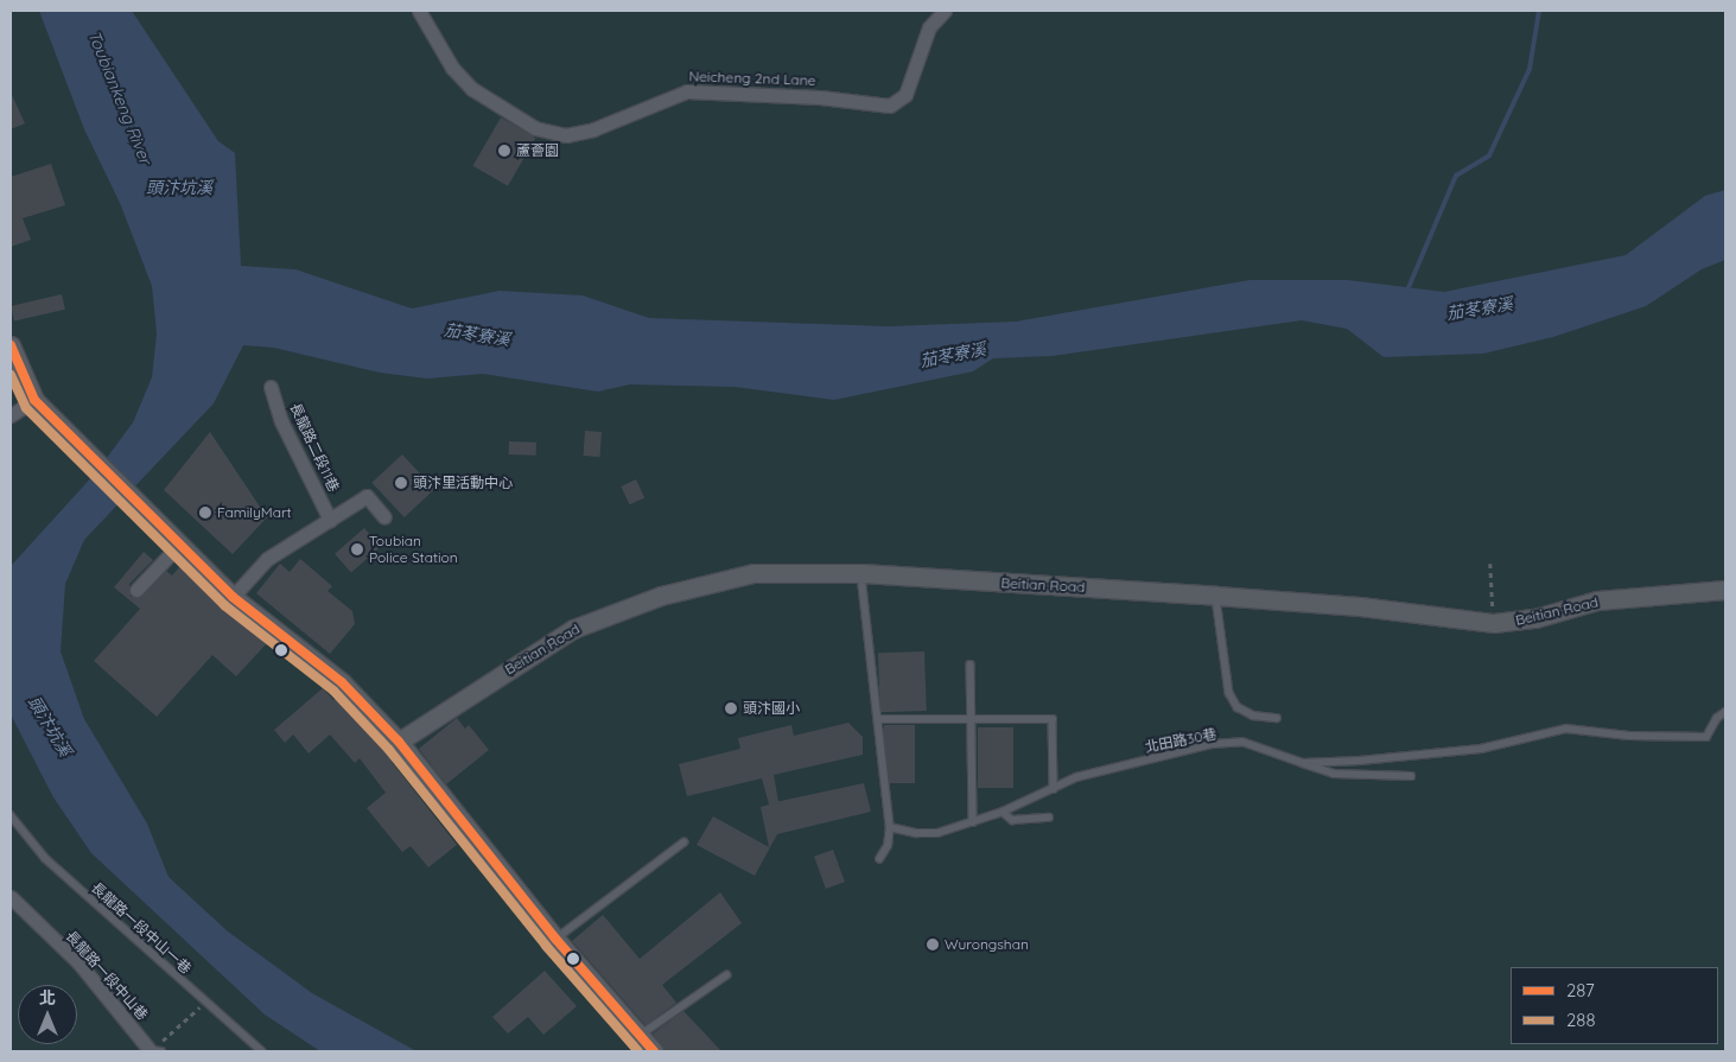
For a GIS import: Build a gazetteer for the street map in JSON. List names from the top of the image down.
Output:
{
  "streets": {
    "street": [
      "Neicheng 2nd Lane",
      "長龍路二段11巷",
      "Beitian Road",
      "長龍路一段中山巷"
    ],
    "lane": ["北田路30巷", "長龍路一段中山一巷"]
  },
  "water": ["Toubiankeng River", "頭汴坑溪", "茄苳寮溪"],
  "places": [
    "蘆薈園",
    "頭汴里活動中心",
    "FamilyMart",
    "Toubian Police Station",
    "頭汴國小",
    "Wurongshan"
  ],
  "lines": ["transit line 287", "transit line 288"],
  "legend": ["287", "288"],
  "north": "top"
}
